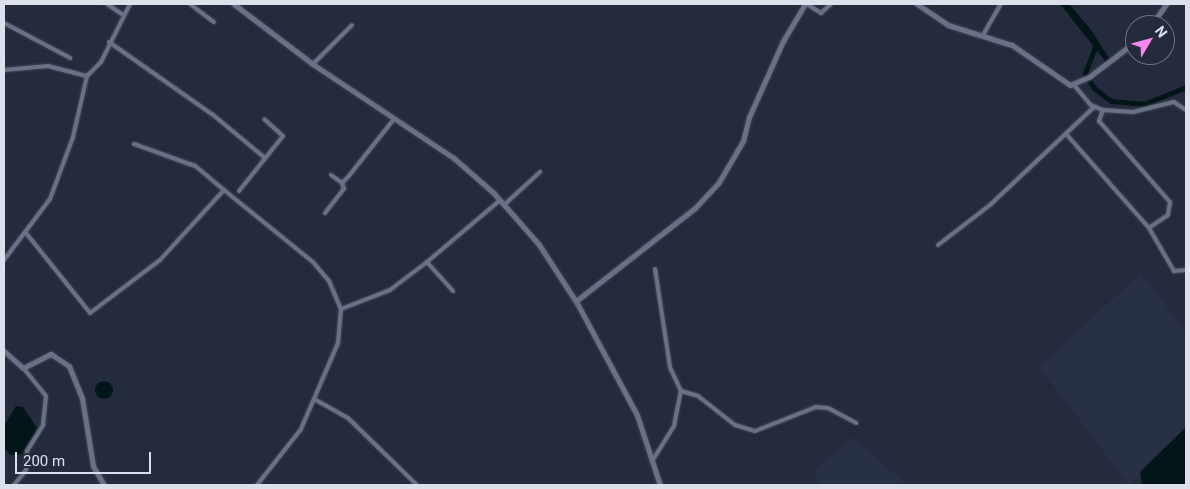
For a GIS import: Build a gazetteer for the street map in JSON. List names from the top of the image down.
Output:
{
  "scale_bar": "200 m",
  "north": "top right"
}
